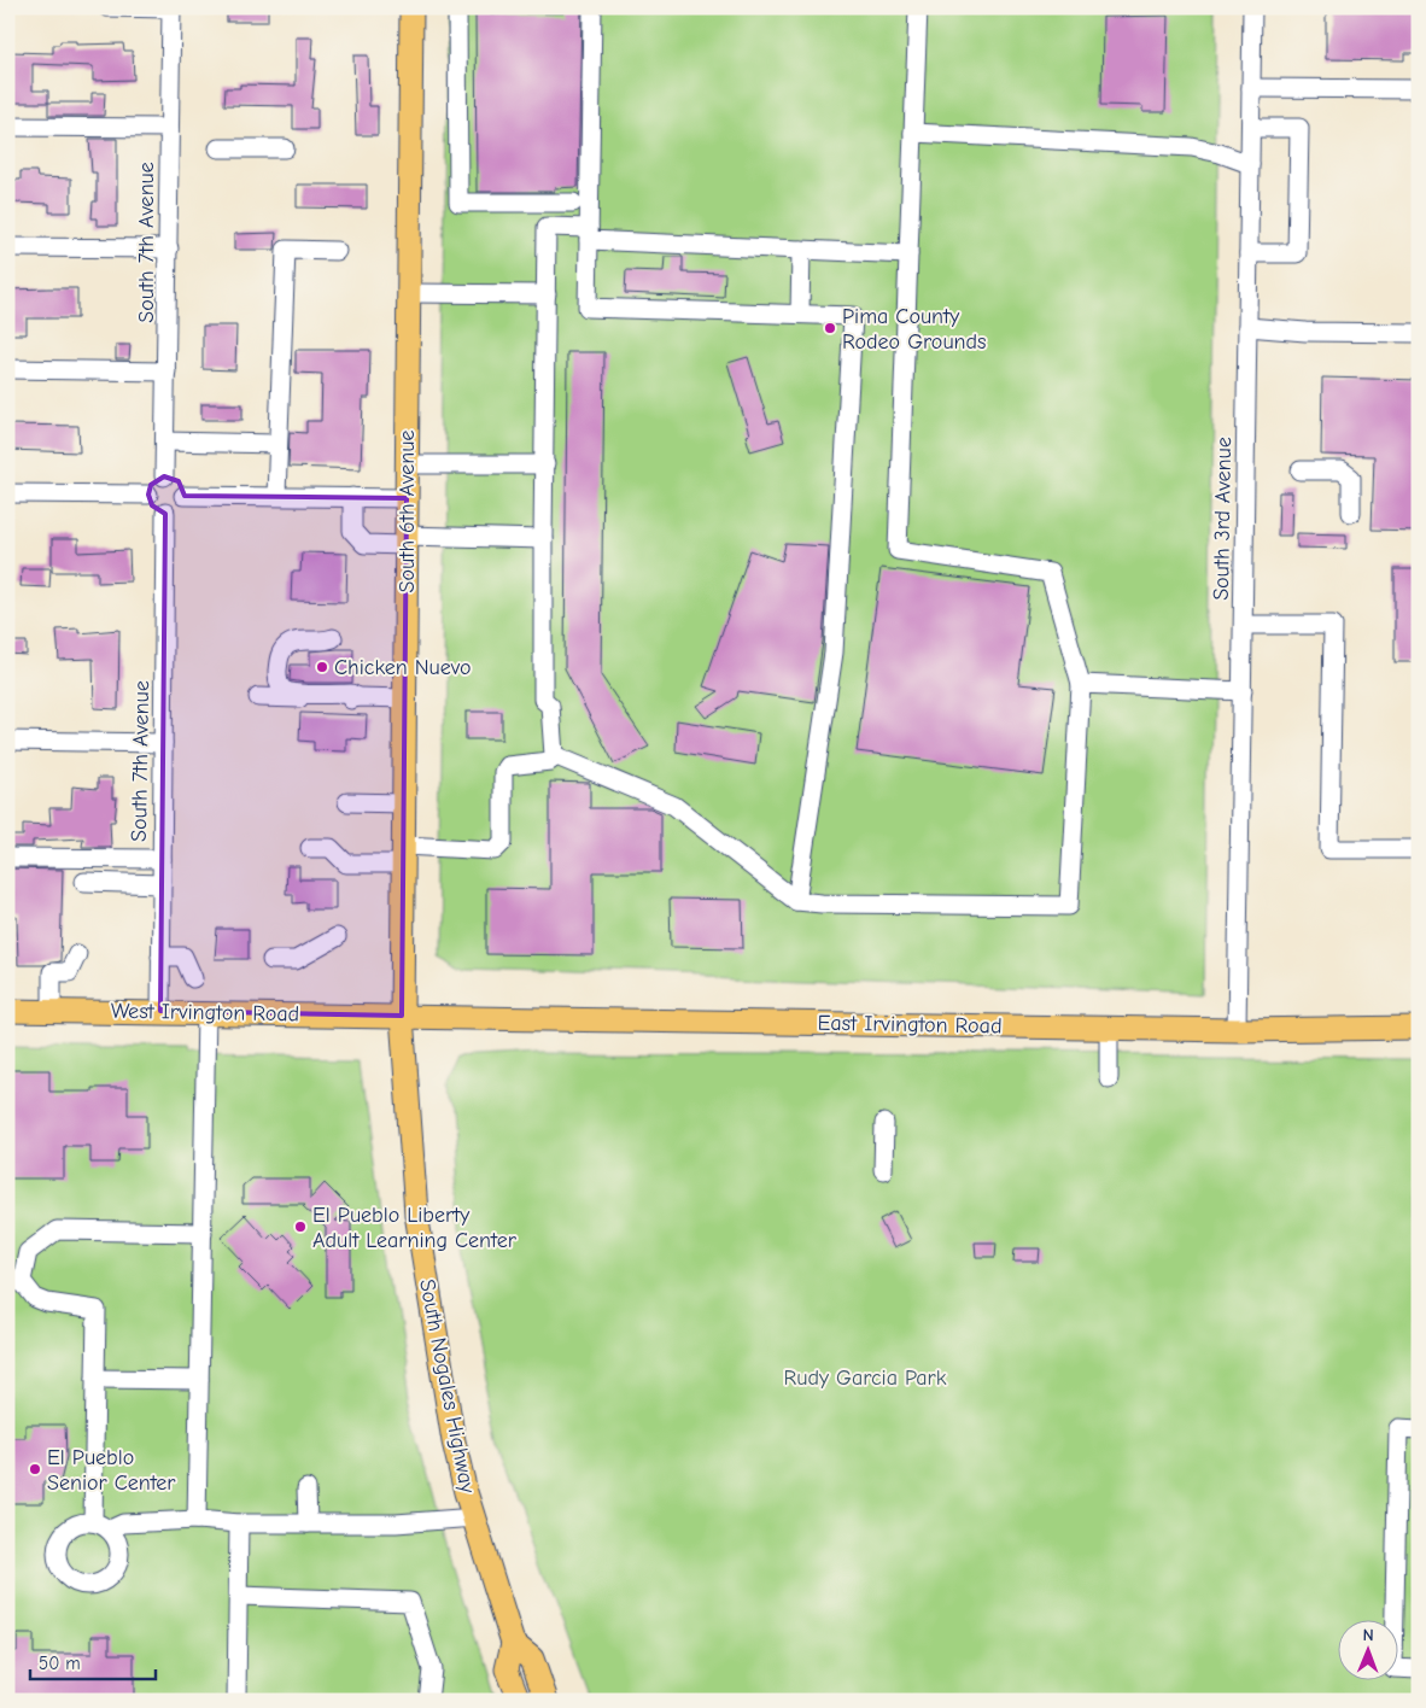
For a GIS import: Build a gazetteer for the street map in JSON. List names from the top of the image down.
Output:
{
  "streets": {
    "main road": [
      "South 6th Avenue",
      "West Irvington Road",
      "East Irvington Road",
      "South Nogales Highway"
    ],
    "street": ["South 7th Avenue", "South 3rd Avenue"]
  },
  "crossings": [
    ["South 7th Avenue", "West Irvington Road"],
    ["South 6th Avenue", "West Irvington Road"],
    ["South 6th Avenue", "East Irvington Road"],
    ["South 6th Avenue", "South Nogales Highway"],
    ["South 3rd Avenue", "East Irvington Road"],
    ["West Irvington Road", "East Irvington Road"],
    ["West Irvington Road", "South Nogales Highway"],
    ["East Irvington Road", "South Nogales Highway"]
  ],
  "parks": ["Rudy Garcia Park"],
  "places": [
    "Pima County Rodeo Grounds",
    "Chicken Nuevo",
    "El Pueblo Liberty Adult Learning Center",
    "El Pueblo Senior Center"
  ],
  "scale_bar": "50 m",
  "north": "top"
}
